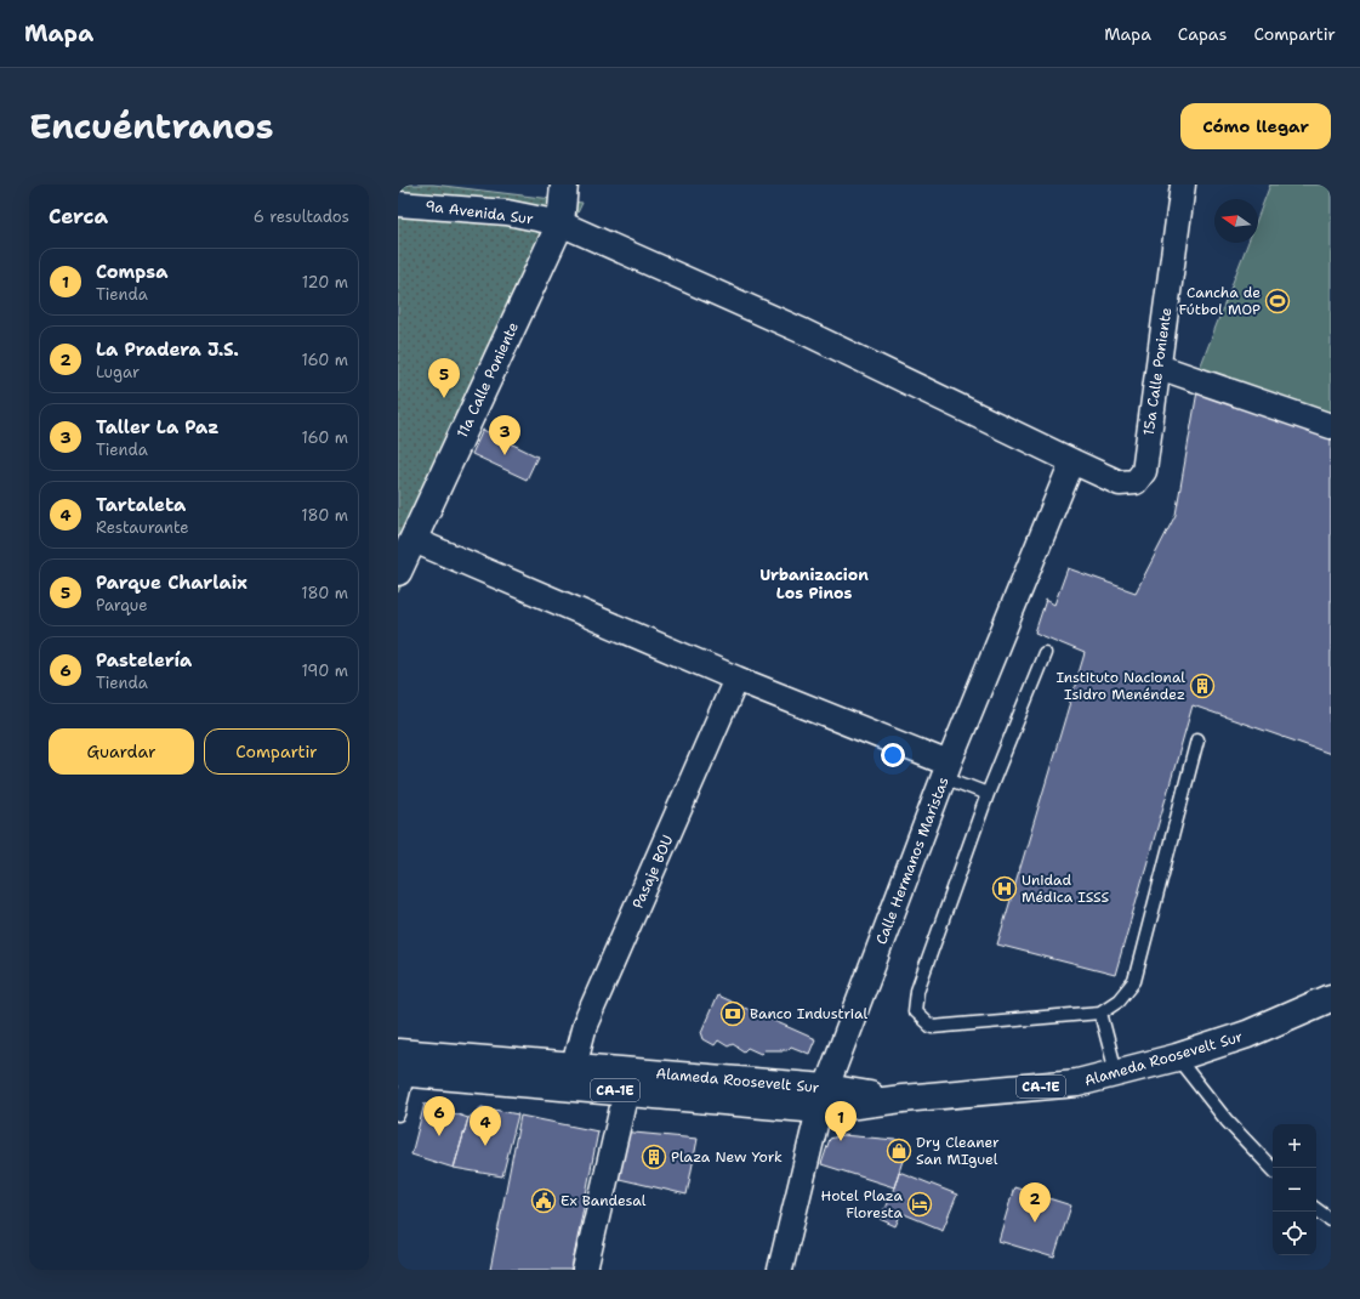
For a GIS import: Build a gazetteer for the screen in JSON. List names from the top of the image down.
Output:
{
  "streets": {
    "main road": ["11a Calle Poniente", "Alameda Roosevelt Sur", "CA-1E"],
    "street": [
      "9a Avenida Sur",
      "15a Calle Poniente",
      "Calle Hermanos Maristas",
      "Pasaje BOU"
    ]
  },
  "crossings": [
    ["9a Avenida Sur", "15a Calle Poniente"],
    ["9a Avenida Sur", "11a Calle Poniente"],
    ["9a Avenida Sur", "Calle Hermanos Maristas"],
    ["Calle Hermanos Maristas", "Alameda Roosevelt Sur"],
    ["Pasaje BOU", "Alameda Roosevelt Sur"]
  ],
  "districts": ["Urbanizacion Los Pinos"],
  "places": {
    "sports": ["Cancha de Fútbol MOP"],
    "building": ["Instituto Nacional Isidro Menéndez", "Plaza New York"],
    "hospital": ["Unidad Médica ISSS"],
    "bank": ["Banco Industrial"],
    "shop": ["Dry Cleaner San MIguel"],
    "public building": ["Ex Bandesal"],
    "hotel": ["Hotel Plaza Floresta"]
  },
  "north": "left",
  "page": {
    "header": "Mapa",
    "nav": ["Mapa", "Capas", "Compartir"],
    "title": "Encuéntranos",
    "buttons": [
      "Cómo llegar",
      ["Guardar", "Compartir"]
    ],
    "heading": ["Cerca", "6 resultados"],
    "list": [
      {
        "mark": "1",
        "name": "Compsa",
        "note": "Tienda",
        "value": "120 m"
      },
      {
        "mark": "2",
        "name": "La Pradera J.S.",
        "note": "Lugar",
        "value": "160 m"
      },
      {
        "mark": "3",
        "name": "Taller La Paz",
        "note": "Tienda",
        "value": "160 m"
      },
      {
        "mark": "4",
        "name": "Tartaleta",
        "note": "Restaurante",
        "value": "180 m"
      },
      {
        "mark": "5",
        "name": "Parque Charlaix",
        "note": "Parque",
        "value": "180 m"
      },
      {
        "mark": "6",
        "name": "Pastelería",
        "note": "Tienda",
        "value": "190 m"
      }
    ],
    "pins": [
      "5",
      "3",
      "6",
      "1",
      "4",
      "2"
    ],
    "map_buttons": ["+", "−"]
  }
}
